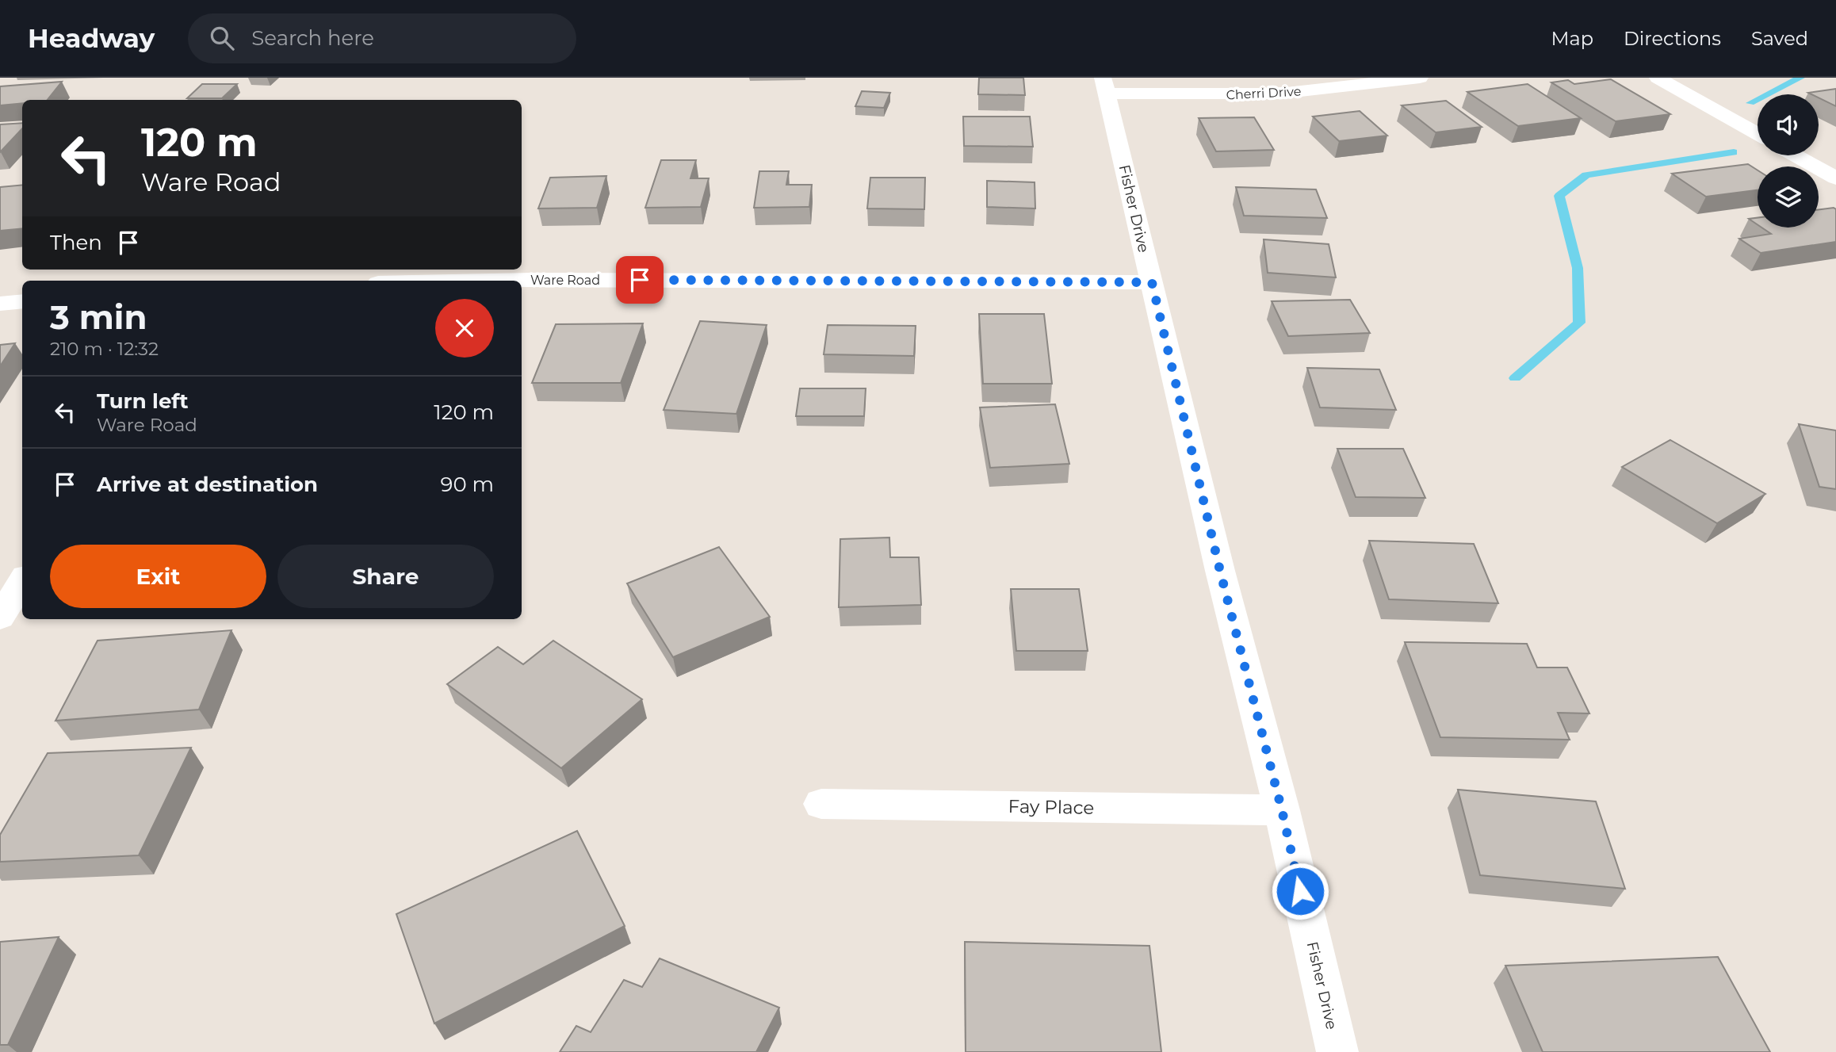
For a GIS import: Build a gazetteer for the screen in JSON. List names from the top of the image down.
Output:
{
  "streets": {
    "street": [
      "Cherri Drive",
      "Fisher Drive",
      "Ware Road",
      "Fay Place"
    ]
  },
  "crossings": [
    ["Cherri Drive", "Fisher Drive"],
    ["Fisher Drive", "Ware Road"],
    ["Fisher Drive", "Fay Place"]
  ],
  "page": {
    "header": "Headway",
    "search": "Search here",
    "nav": ["Map", "Directions", "Saved"],
    "turn": ["120 m", "Ware Road"],
    "then": "Then",
    "heading": ["3 min", "210 m · 12:32"],
    "list": [
      {
        "name": "Turn left",
        "note": "Ware Road",
        "value": "120 m"
      },
      {
        "name": "Arrive at destination",
        "value": "90 m"
      }
    ],
    "buttons": ["Exit", "Share"]
  }
}
